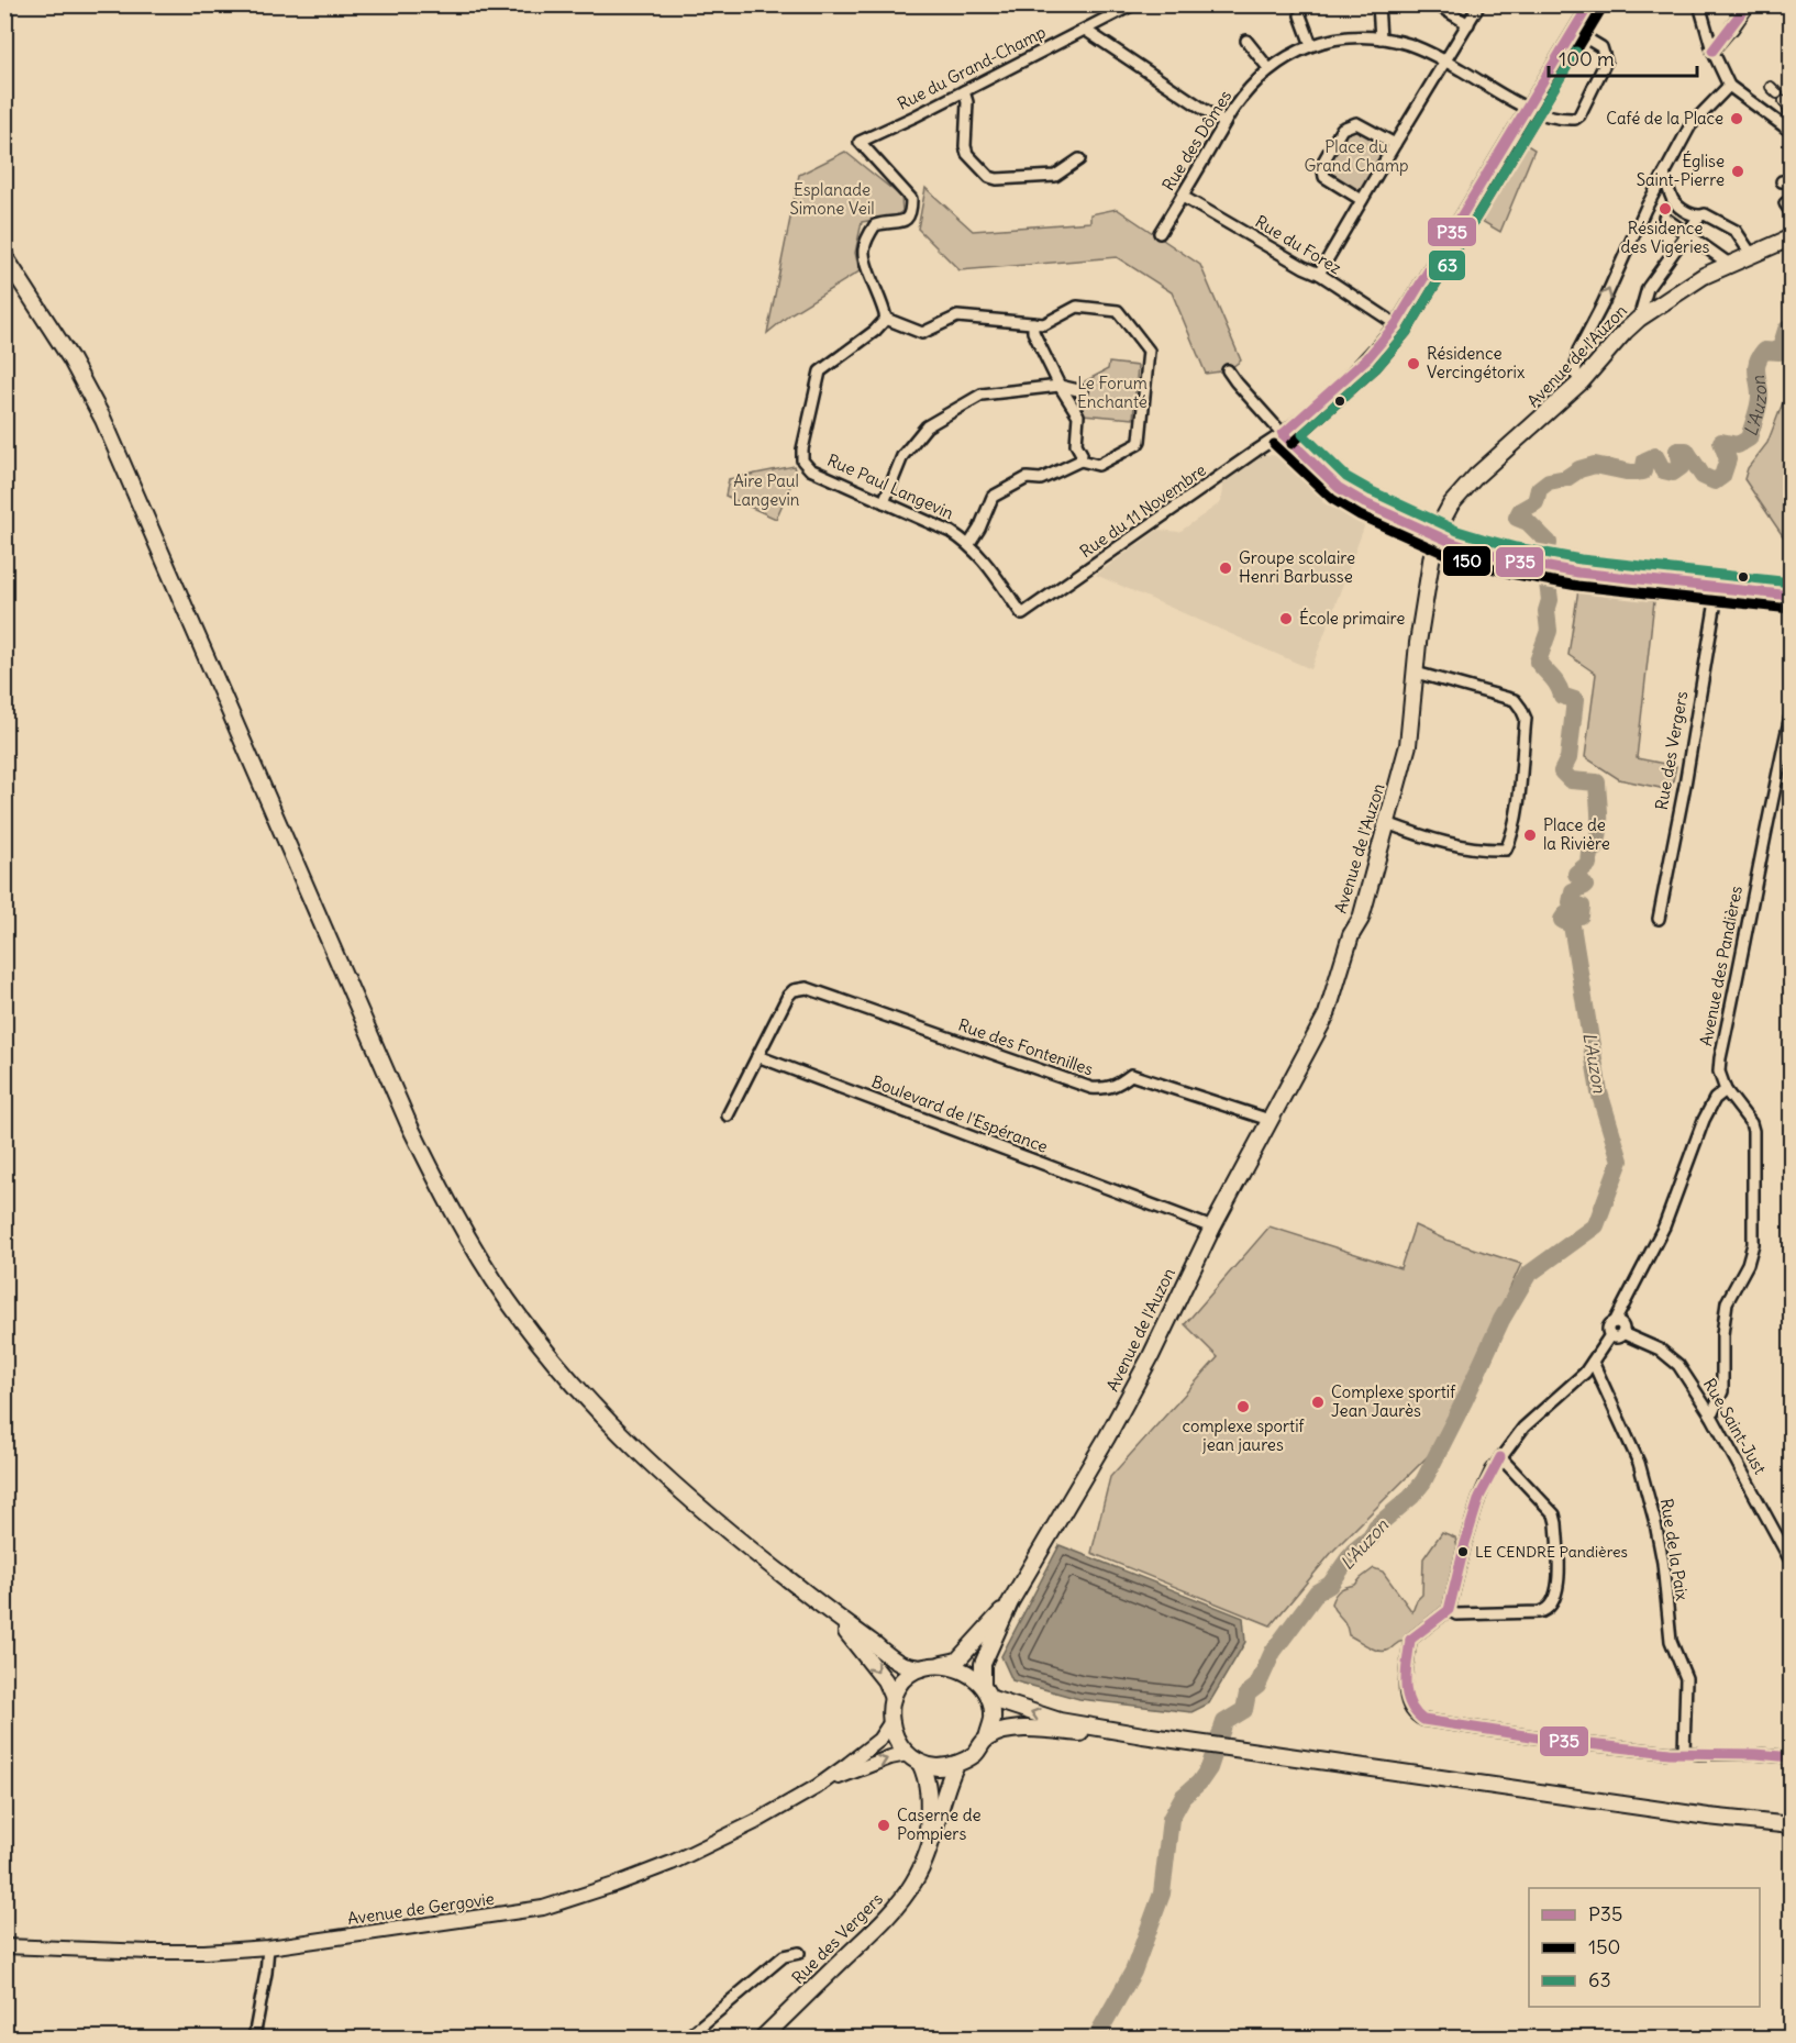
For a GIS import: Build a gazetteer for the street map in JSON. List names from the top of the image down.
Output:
{
  "streets": {
    "main road": ["Avenue de l'Auzon", "Rue des Vergers"],
    "street": [
      "Rue du Grand-Champ",
      "Rue des Dômes",
      "Rue du Forez",
      "Rue Paul Langevin",
      "Rue du 11 Novembre",
      "Avenue des Pandières",
      "Rue des Fontenilles",
      "Boulevard de l'Espérance",
      "Rue Saint-Just",
      "Rue de la Paix",
      "Avenue de Gergovie"
    ]
  },
  "crossings": [
    ["Rue du Grand-Champ", "Rue Paul Langevin"],
    ["Rue des Dômes", "Rue du Forez"],
    ["Rue des Dômes", "Rue du 11 Novembre"],
    ["Rue du Forez", "Rue du 11 Novembre"],
    ["Avenue de l'Auzon", "Rue des Fontenilles"],
    ["Avenue de l'Auzon", "Boulevard de l'Espérance"],
    ["Rue Paul Langevin", "Rue du 11 Novembre"],
    ["Rue des Fontenilles", "Boulevard de l'Espérance"]
  ],
  "water": ["L'Auzon"],
  "parks": [
    "Place du Grand Champ",
    "Esplanade Simone Veil",
    "Le Forum Enchanté",
    "Aire Paul Langevin"
  ],
  "places": [
    "Café de la Place",
    "Église Saint-Pierre",
    "Résidence des Vigeries",
    "Résidence Vercingétorix",
    "Groupe scolaire Henri Barbusse",
    "École primaire",
    "Place de la Rivière",
    "Complexe sportif Jean Jaurès",
    "complexe sportif jean jaures",
    "LE CENDRE Pandières",
    "Caserne de Pompiers"
  ],
  "lines": ["transit line P35", "transit line 150", "transit line 63"],
  "legend": ["P35", "150", "63"],
  "scale_bar": "100 m"
}
